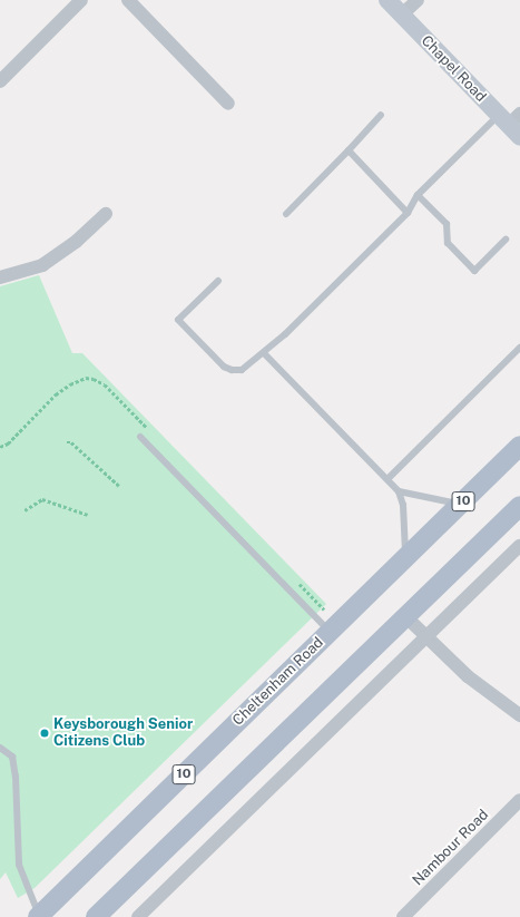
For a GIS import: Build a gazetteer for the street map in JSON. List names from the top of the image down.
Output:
{
  "streets": {
    "main road": ["Chapel Road", "10", "Cheltenham Road"],
    "street": ["Nambour Road"]
  },
  "places": ["Keysborough Senior Citizens Club"]
}
